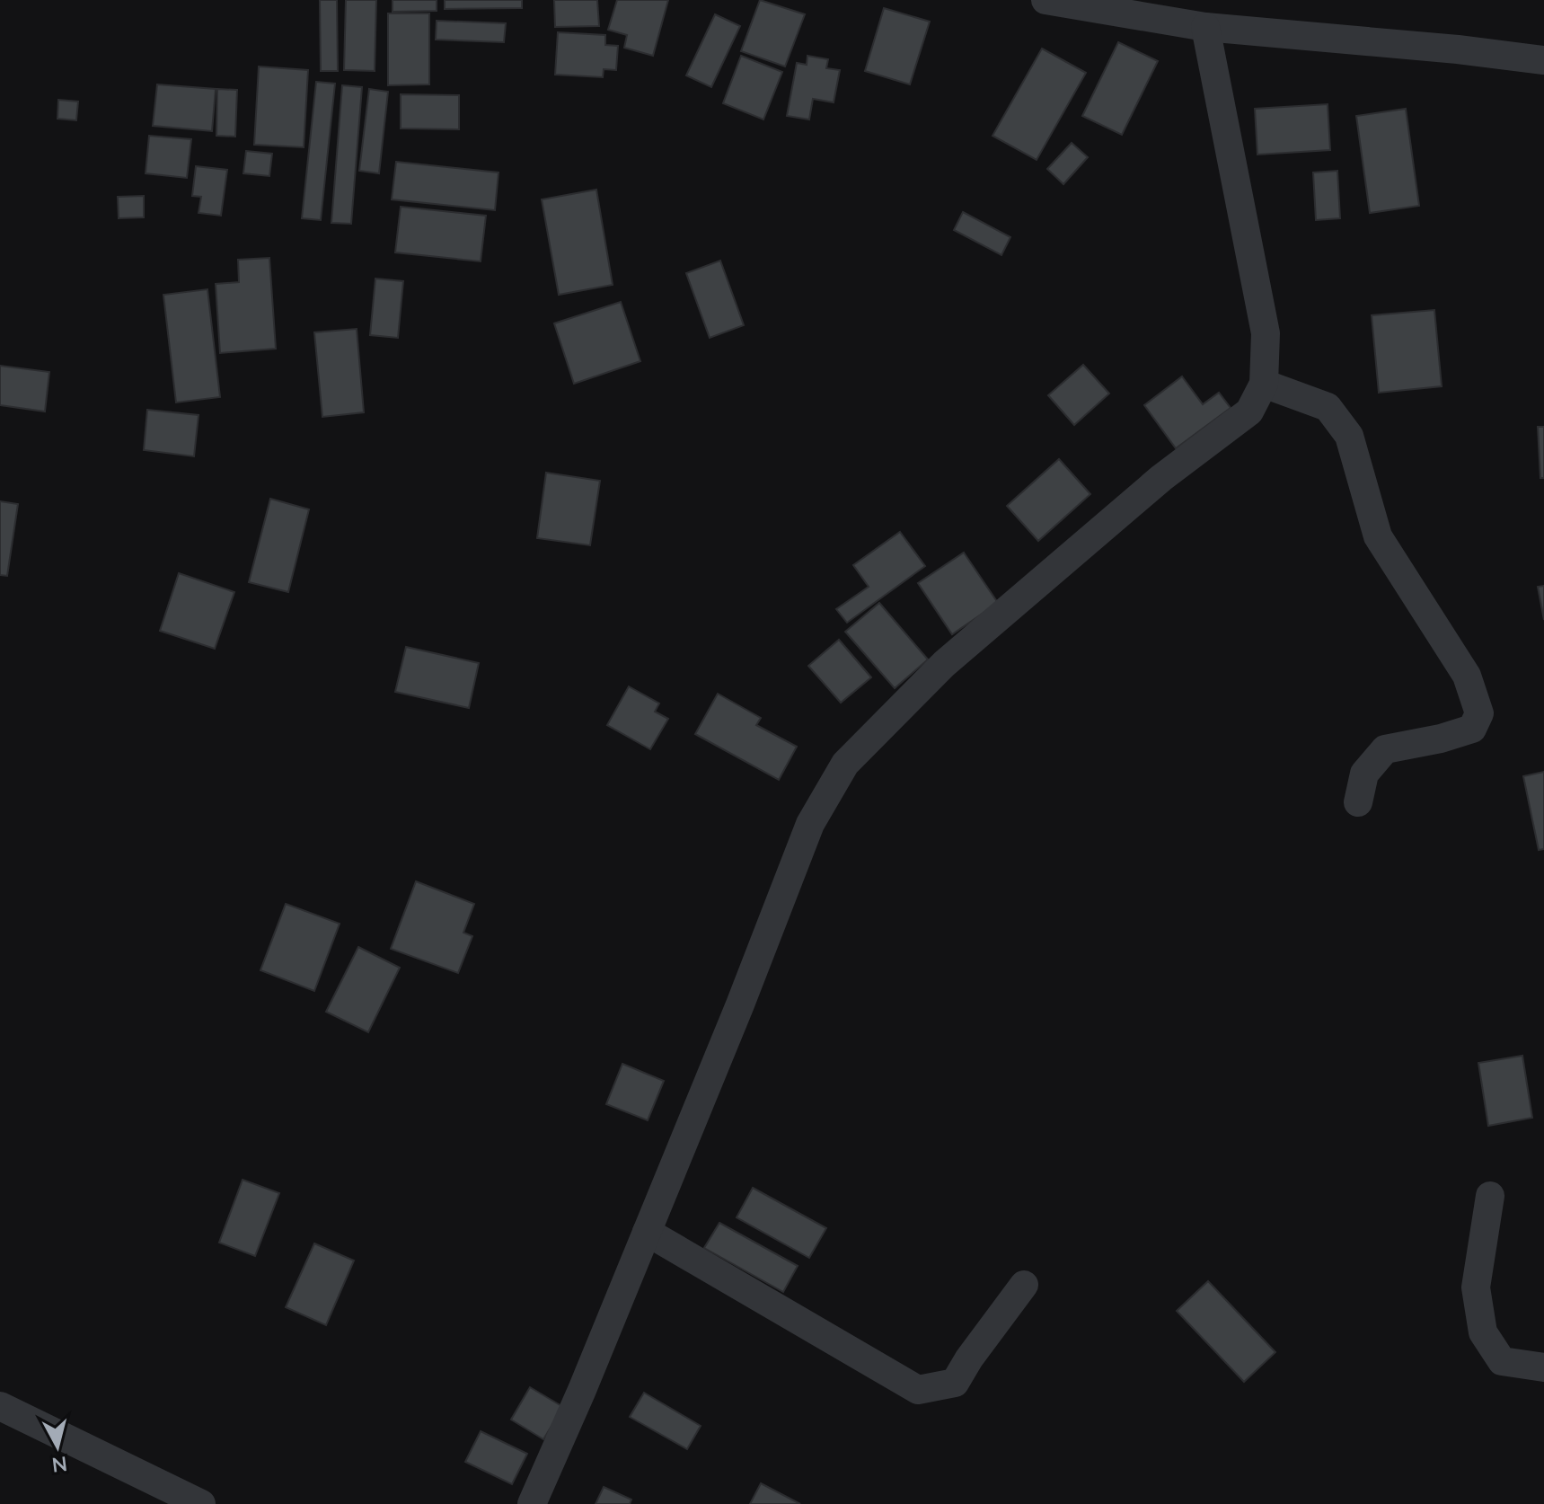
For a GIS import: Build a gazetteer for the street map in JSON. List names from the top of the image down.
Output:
{
  "north": "bottom"
}
